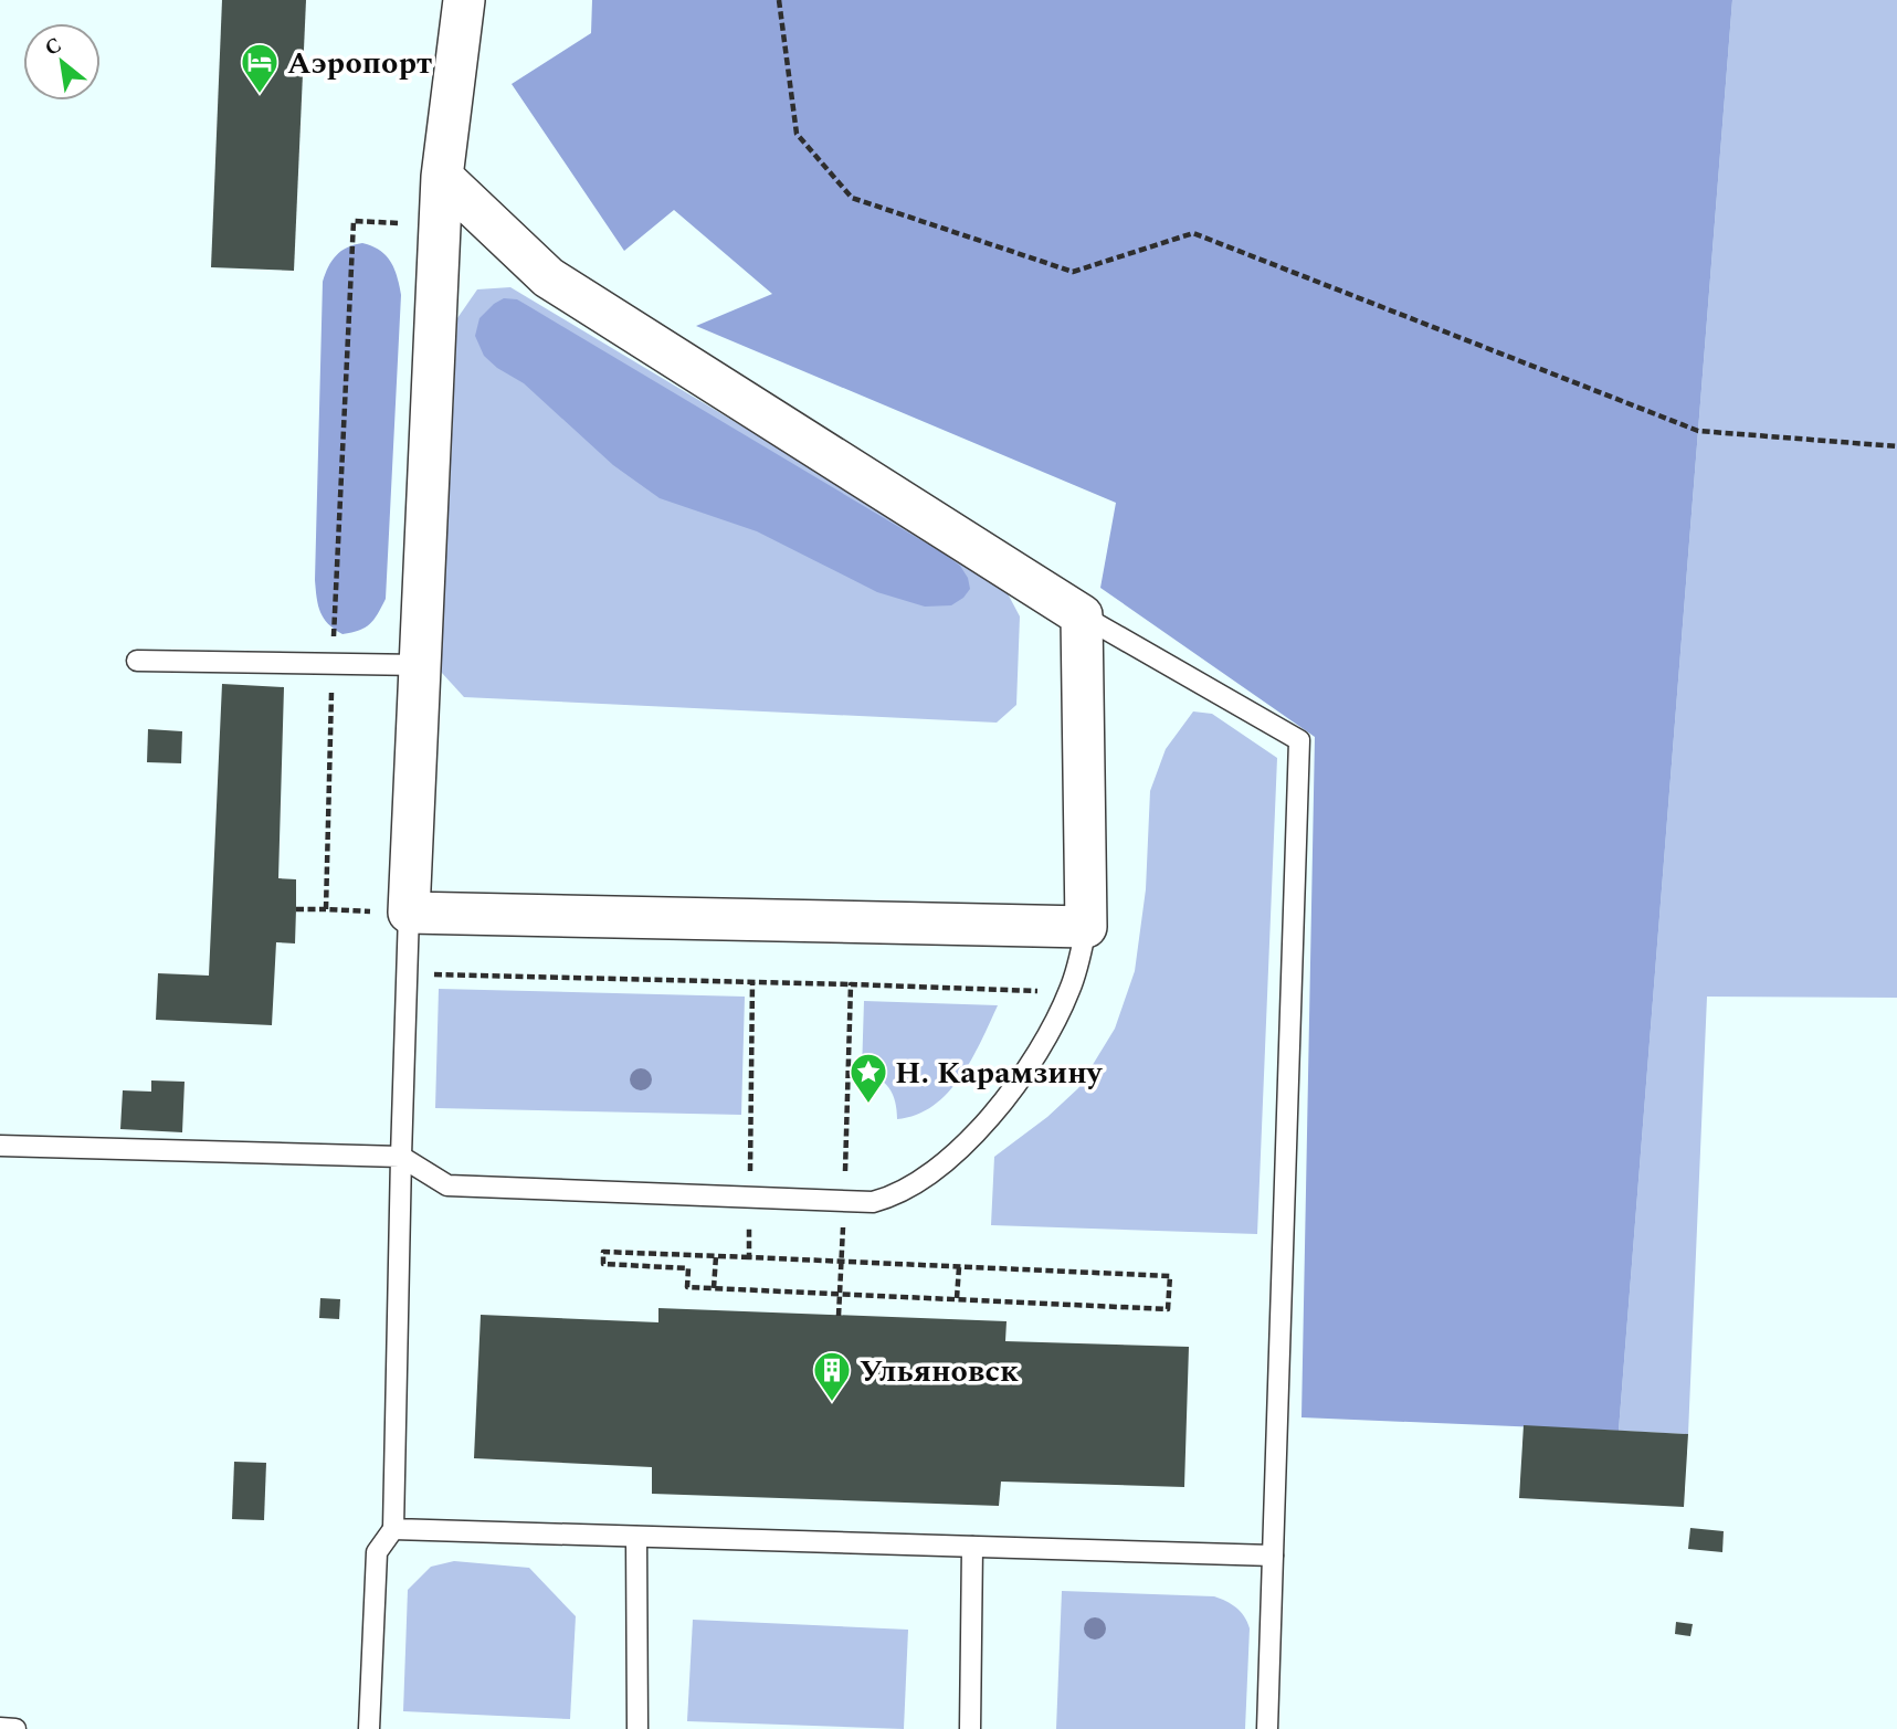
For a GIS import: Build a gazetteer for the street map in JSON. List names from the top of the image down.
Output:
{
  "places": {
    "hotel": ["Аэропорт"],
    "place": ["Н. Карамзину"],
    "building": ["Ульяновск"]
  },
  "north": "top left"
}
